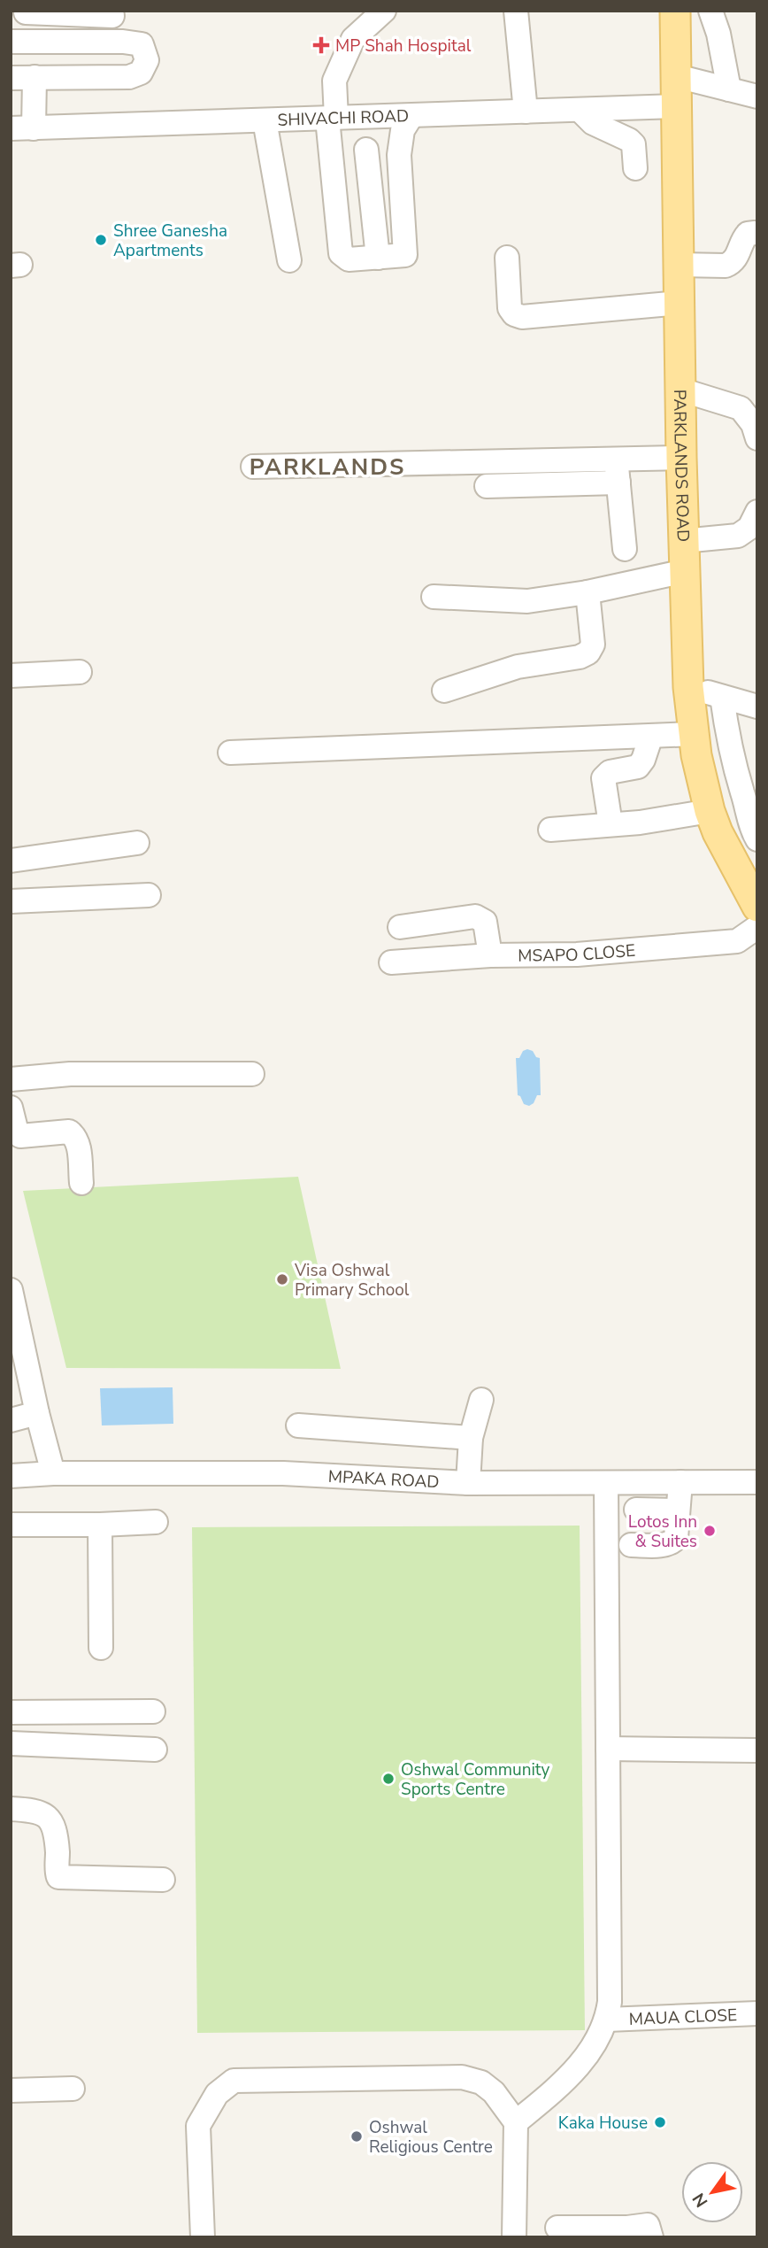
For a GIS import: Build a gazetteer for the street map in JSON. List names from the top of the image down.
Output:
{
  "streets": {
    "main road": ["PARKLANDS ROAD"],
    "street": [
      "SHIVACHI ROAD",
      "MSAPO CLOSE",
      "MPAKA ROAD",
      "MAUA CLOSE"
    ]
  },
  "crossings": [
    ["SHIVACHI ROAD", "PARKLANDS ROAD"]
  ],
  "districts": ["PARKLANDS"],
  "places": {
    "health": ["MP Shah Hospital"],
    "other": [
      "Shree Ganesha Apartments",
      "Visa Oshwal Primary School",
      "Lotos Inn & Suites",
      "Oshwal Community Sports Centre",
      "Kaka House",
      "Oshwal Religious Centre"
    ]
  },
  "north": "bottom left"
}
